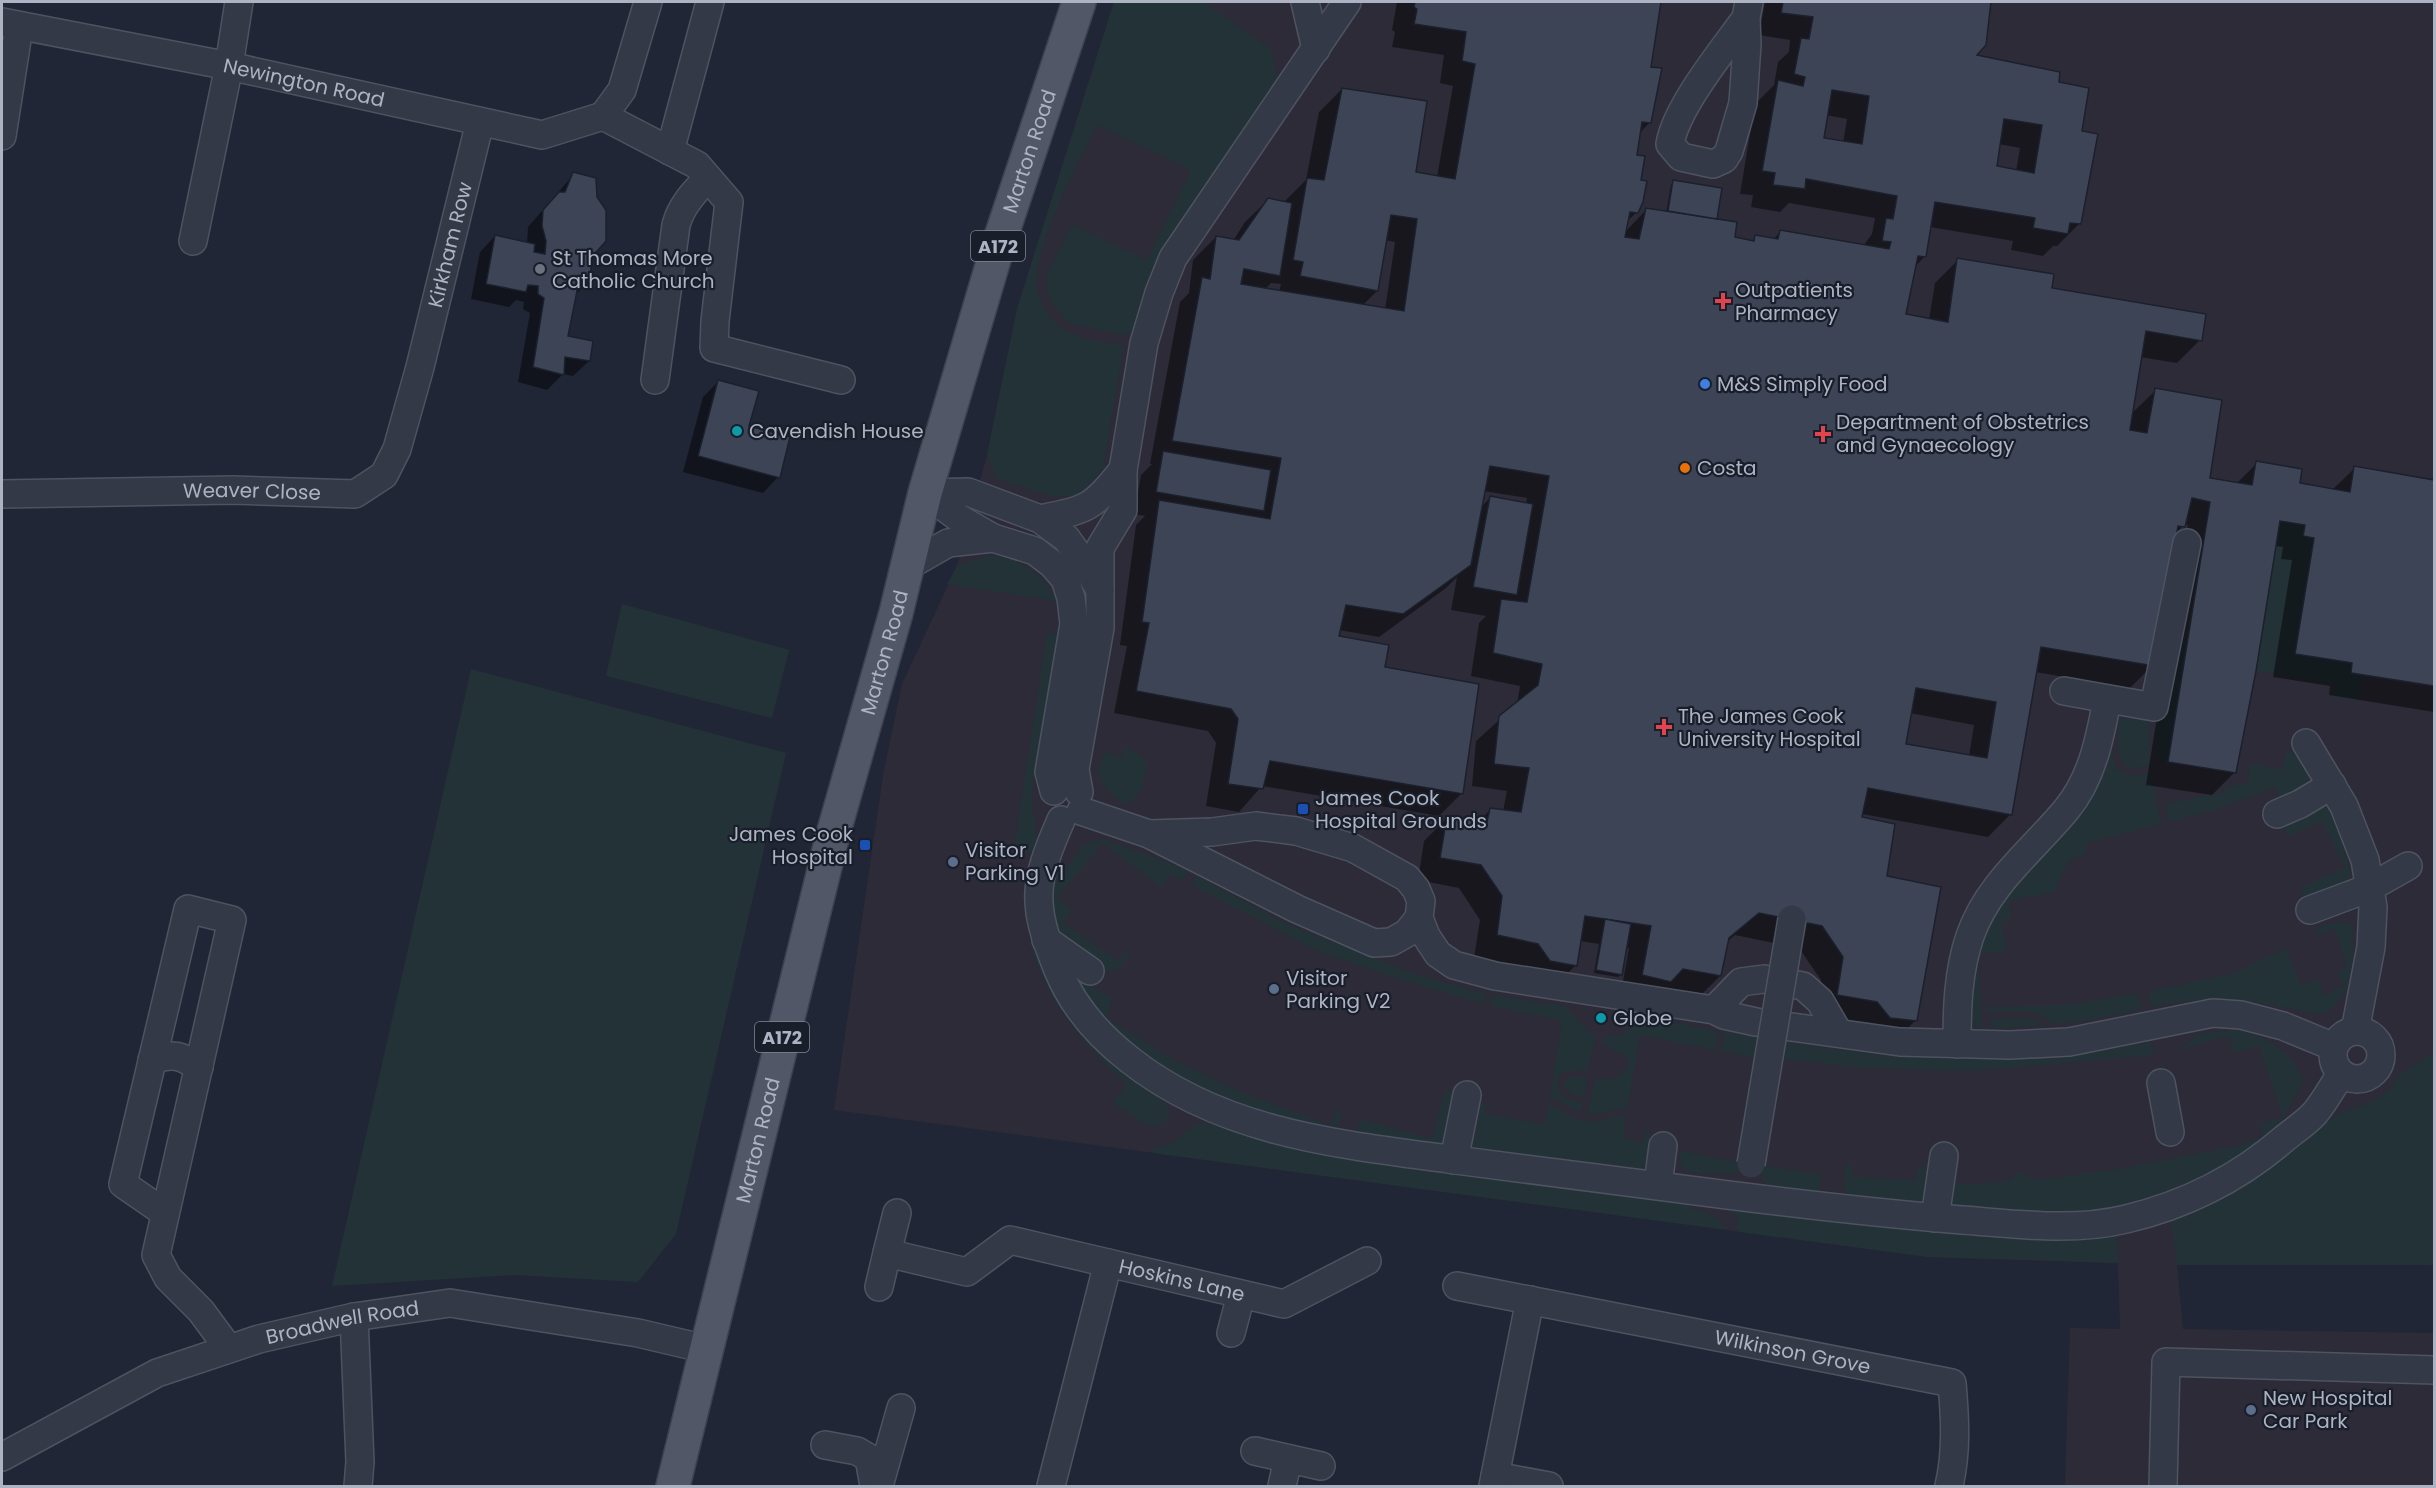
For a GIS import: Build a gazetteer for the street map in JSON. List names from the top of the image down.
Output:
{
  "streets": {
    "main road": ["Marton Road", "A172"],
    "street": [
      "Newington Road",
      "Kirkham Row",
      "Weaver Close",
      "Hoskins Lane",
      "Broadwell Road",
      "Wilkinson Grove"
    ]
  },
  "crossings": [
    ["Newington Road", "Kirkham Row"],
    ["Marton Road", "Broadwell Road"],
    ["Kirkham Row", "Weaver Close"]
  ],
  "places": {
    "other": [
      "St Thomas More Catholic Church",
      "M&S Simply Food",
      "Cavendish House",
      "Costa",
      "Visitor Parking V1",
      "Visitor Parking V2",
      "Globe",
      "New Hospital Car Park"
    ],
    "health": ["Outpatients Pharmacy", "Department of Obstetrics and Gynaecology", "The James Cook University Hospital"],
    "transit": ["James Cook Hospital Grounds", "James Cook Hospital"]
  }
}
